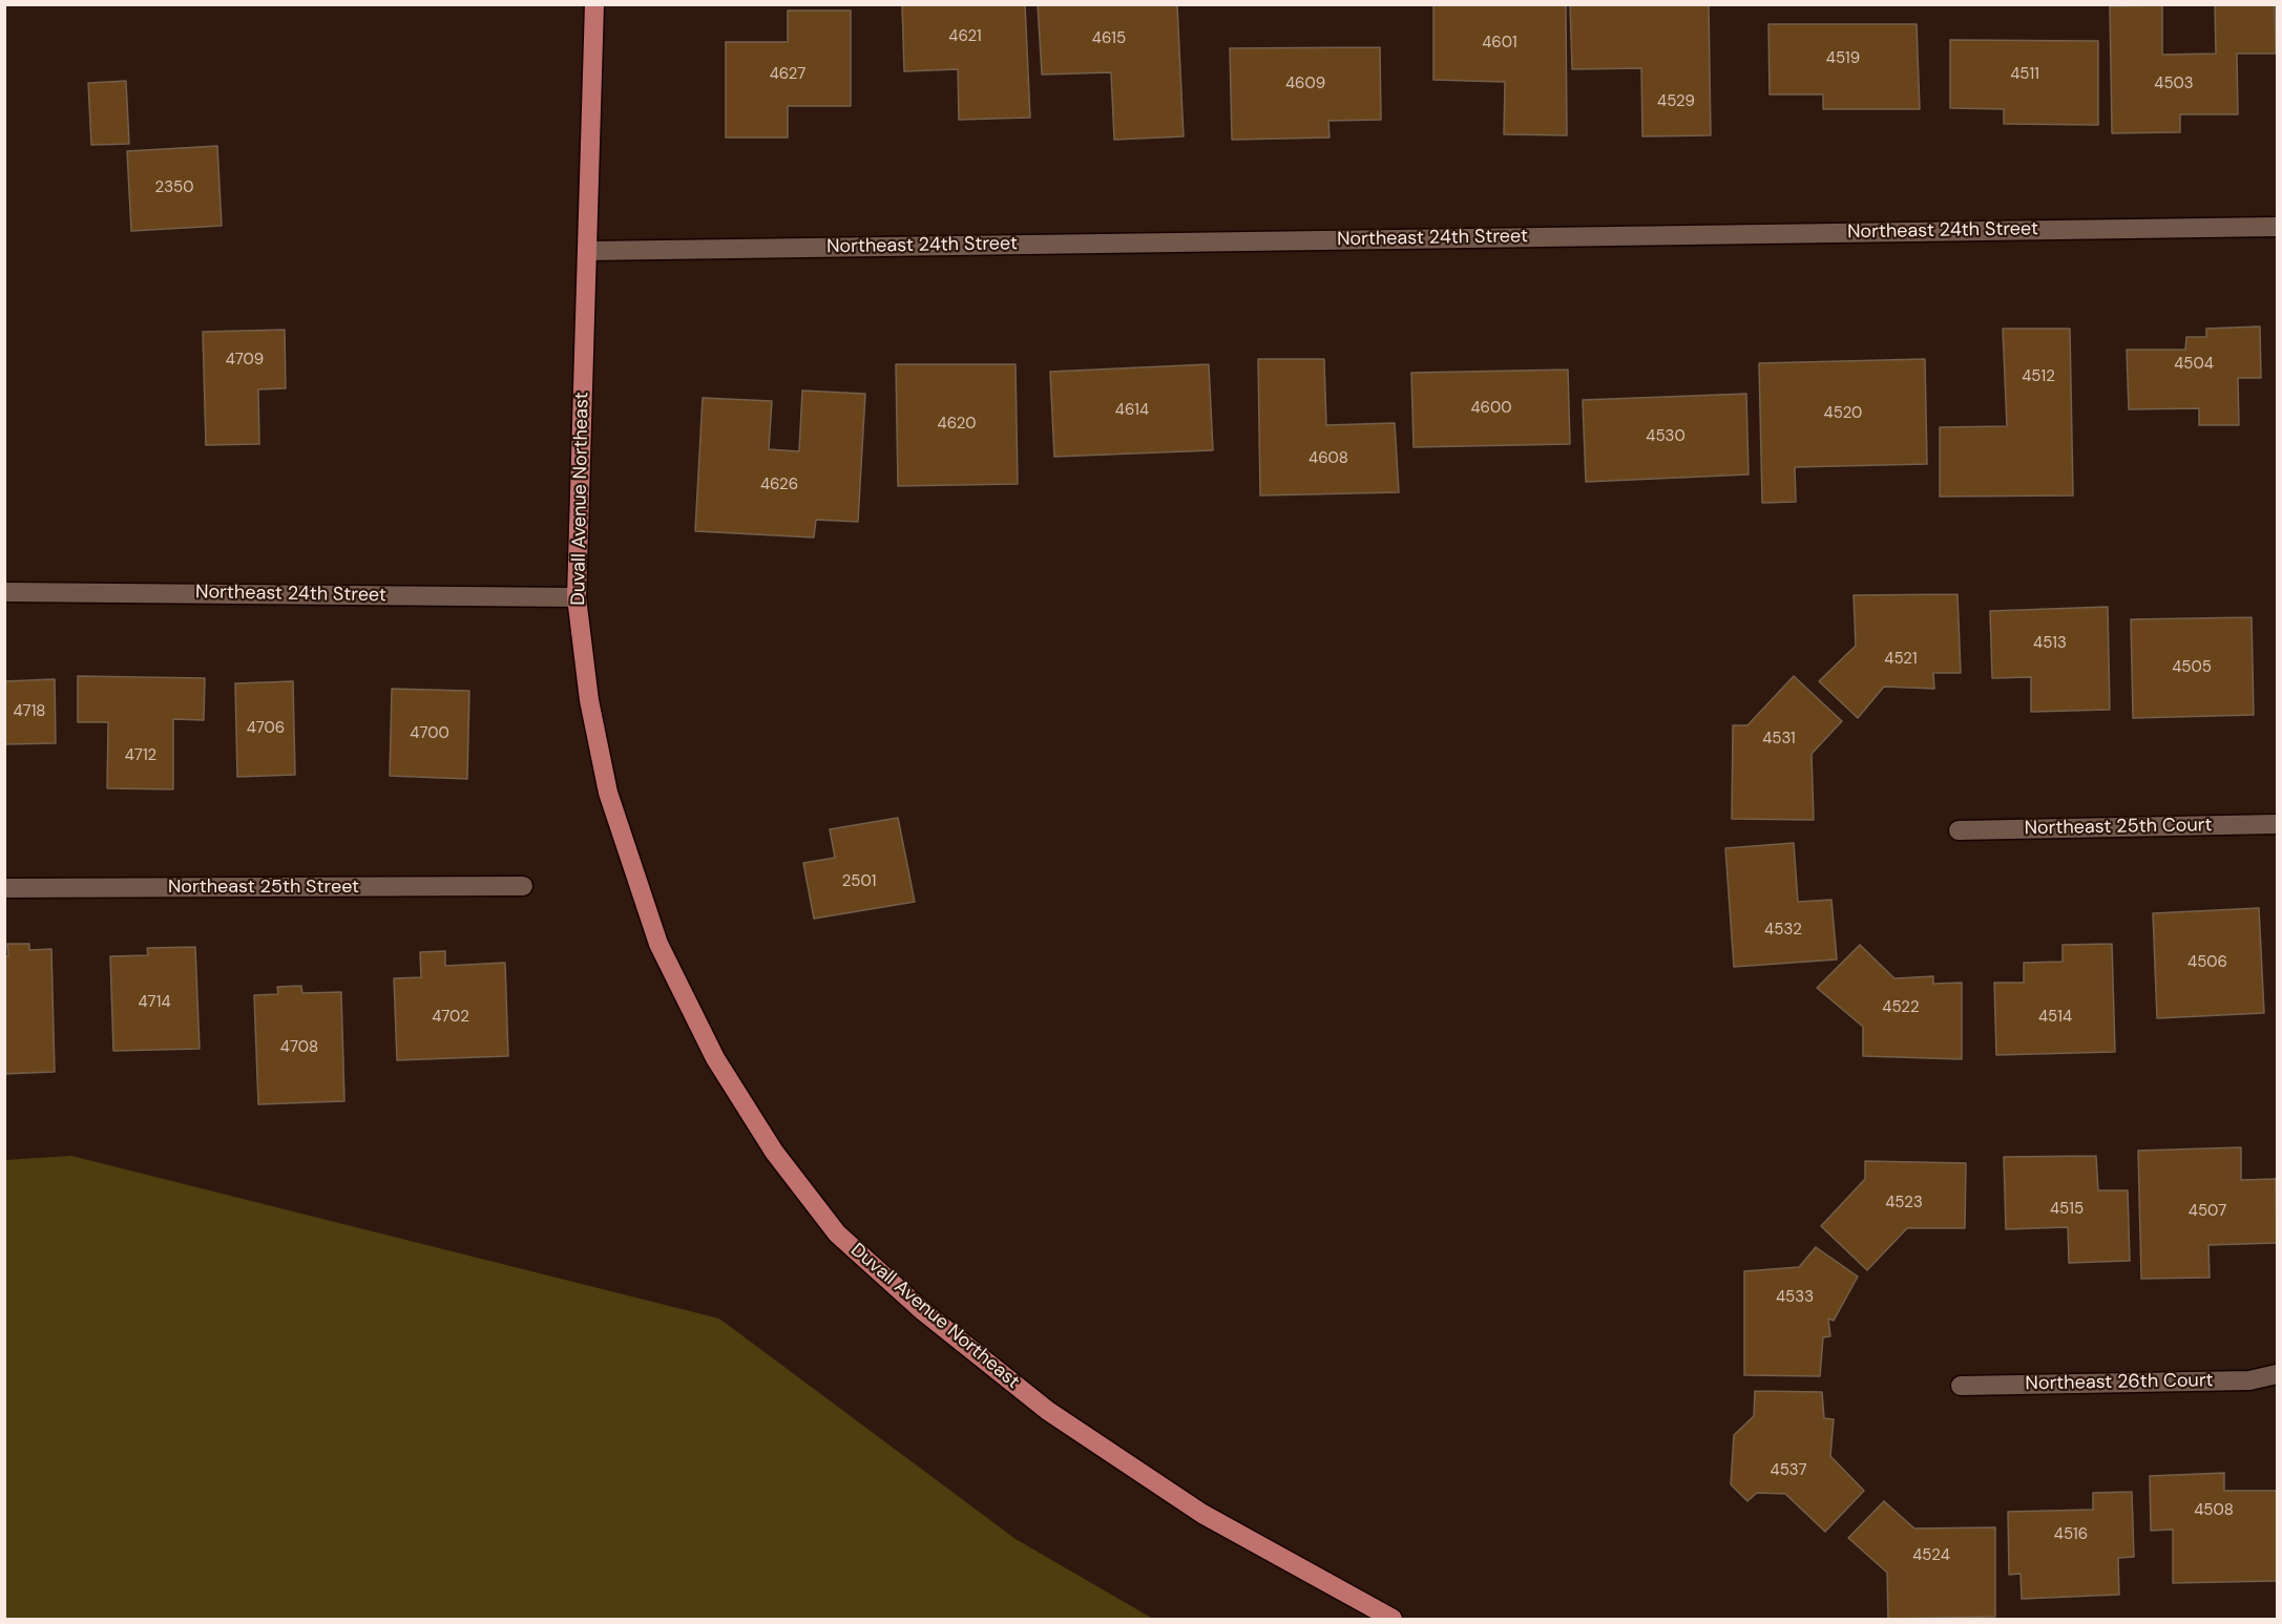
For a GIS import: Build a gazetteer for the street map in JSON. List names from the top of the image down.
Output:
{
  "streets": {
    "main road": ["Duvall Avenue Northeast"],
    "street": [
      "Northeast 24th Street",
      "Northeast 25th Court",
      "Northeast 25th Street",
      "Northeast 26th Court"
    ]
  },
  "crossings": [
    ["Northeast 24th Street", "Duvall Avenue Northeast"]
  ],
  "house_numbers": [
    "4621",
    "4615",
    "4601",
    "4519",
    "4627",
    "4511",
    "4609",
    "4503",
    "4529",
    "2350",
    "4709",
    "4504",
    "4512",
    "4600",
    "4614",
    "4520",
    "4620",
    "4530",
    "4608",
    "4626",
    "4513",
    "4521",
    "4505",
    "4718",
    "4706",
    "4700",
    "4531",
    "4712",
    "2501",
    "4532",
    "4506",
    "4714",
    "4522",
    "4702",
    "4514",
    "4708",
    "4523",
    "4515",
    "4507",
    "4533",
    "4537",
    "4508",
    "4516",
    "4524"
  ]
}
